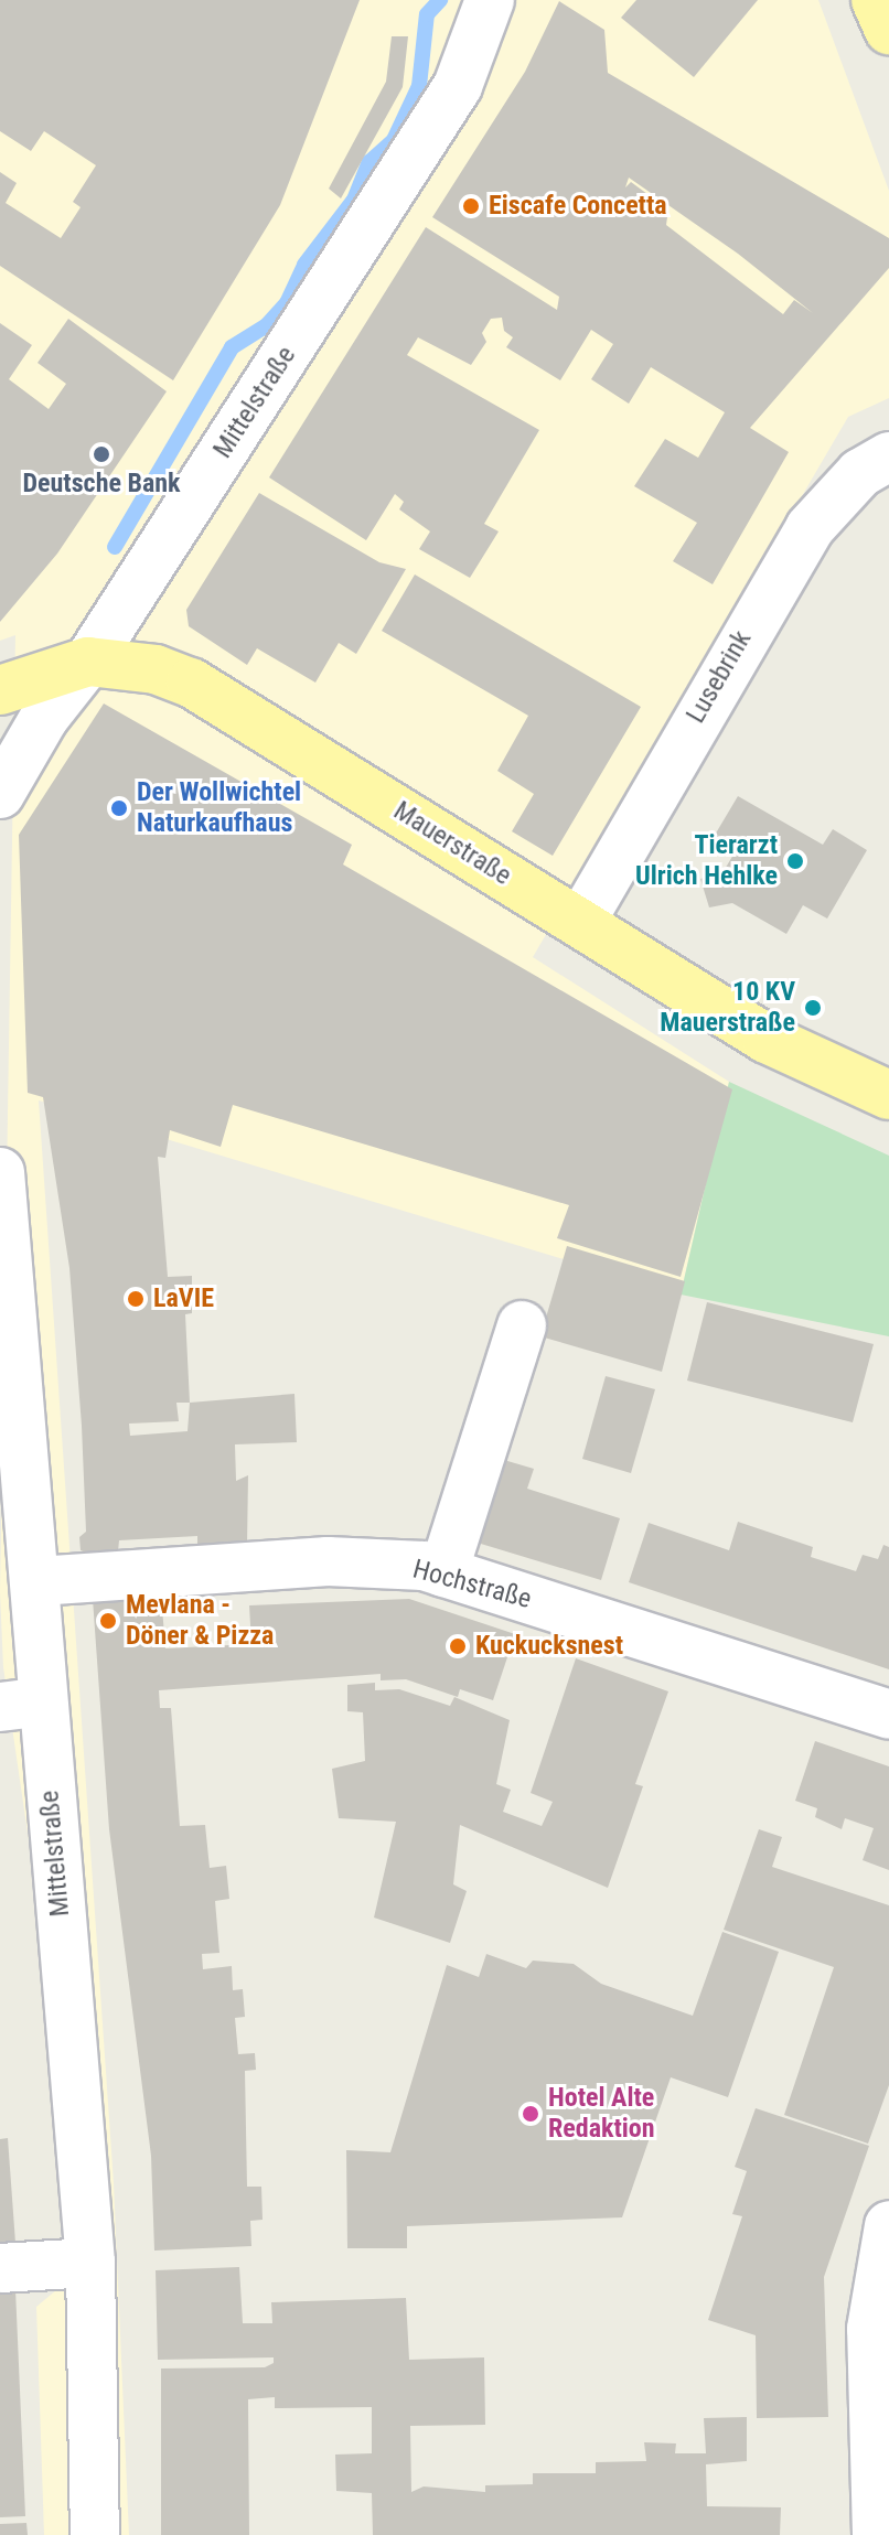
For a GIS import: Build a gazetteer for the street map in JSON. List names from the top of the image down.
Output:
{
  "streets": {
    "main road": ["Mauerstraße"],
    "street": ["Mittelstraße", "Lusebrink", "Hochstraße"]
  },
  "crossings": [
    ["Mittelstraße", "Mauerstraße"],
    ["Mittelstraße", "Hochstraße"],
    ["Lusebrink", "Mauerstraße"]
  ],
  "places": [
    "Eiscafe Concetta",
    "Deutsche Bank",
    "Der Wollwichtel Naturkaufhaus",
    "Tierarzt Ulrich Hehlke",
    "10 KV Mauerstraße",
    "LaVIE",
    "Mevlana - Döner & Pizza",
    "Kuckucksnest",
    "Hotel Alte Redaktion"
  ]
}
